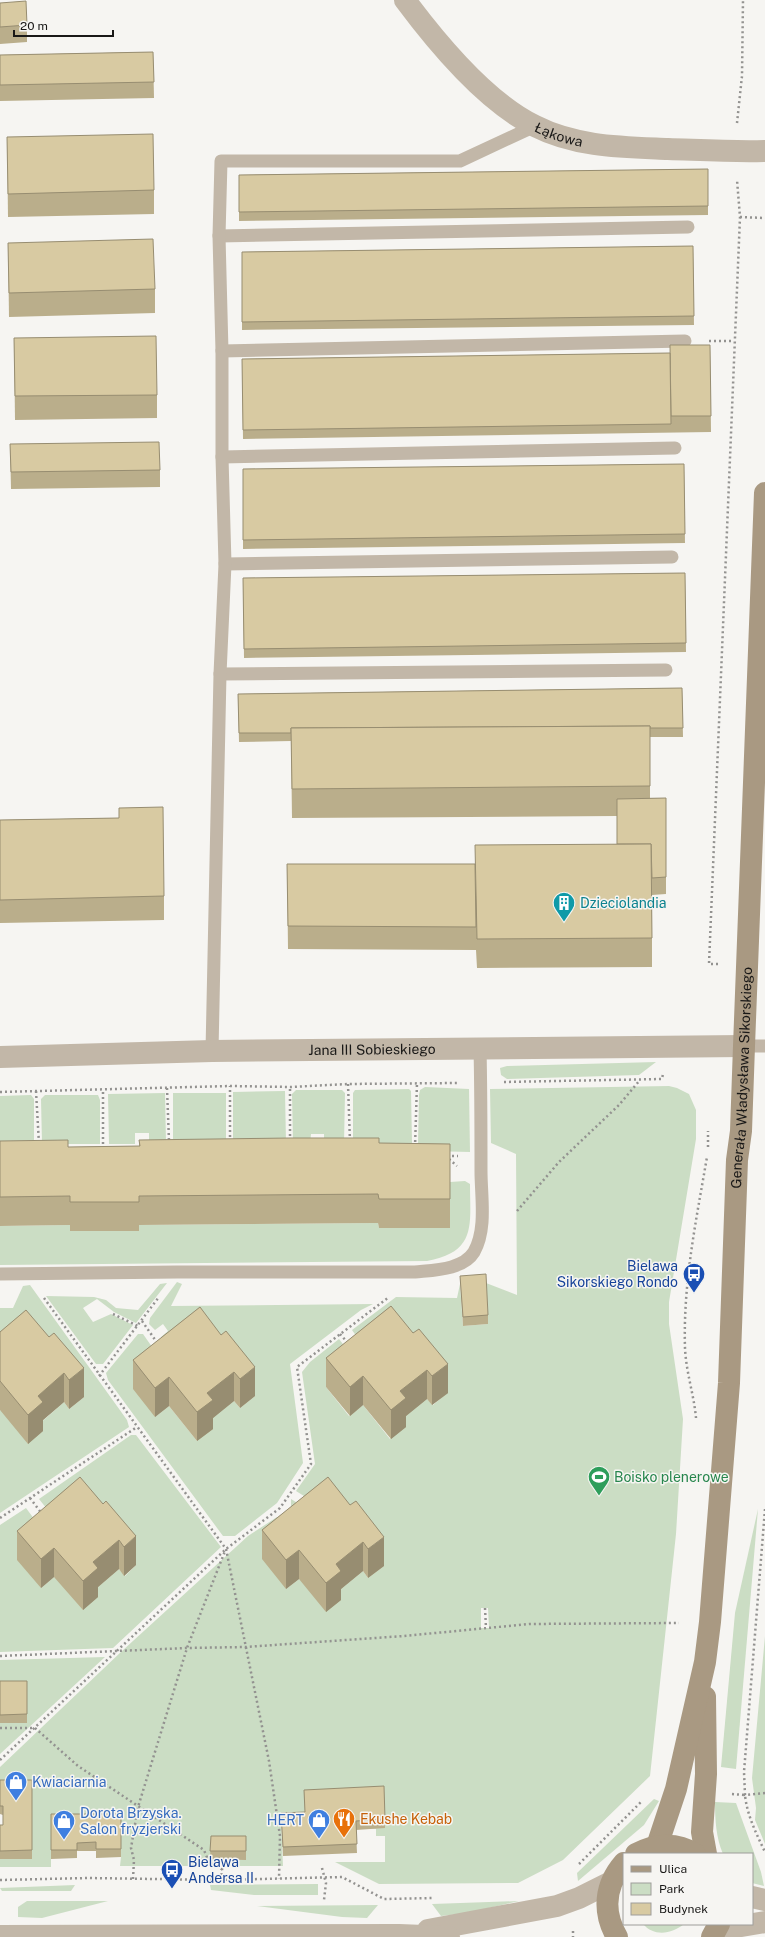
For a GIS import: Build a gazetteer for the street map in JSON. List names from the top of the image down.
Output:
{
  "streets": {
    "main road": ["Generała Władysława Sikorskiego"],
    "street": ["Łąkowa", "Jana III Sobieskiego"]
  },
  "crossings": [
    ["Jana III Sobieskiego", "Generała Władysława Sikorskiego"]
  ],
  "places": {
    "building": ["Dzieciolandia"],
    "bus stop": ["Bielawa Sikorskiego Rondo", "Bielawa Andersa II"],
    "sports": ["Boisko plenerowe"],
    "shop": ["Kwiaciarnia", "HERT", "Dorota Brzyska. Salon fryzjerski"],
    "restaurant": ["Ekushe Kebab"]
  },
  "legend": ["Ulica", "Park", "Budynek"],
  "scale_bar": "20 m"
}
